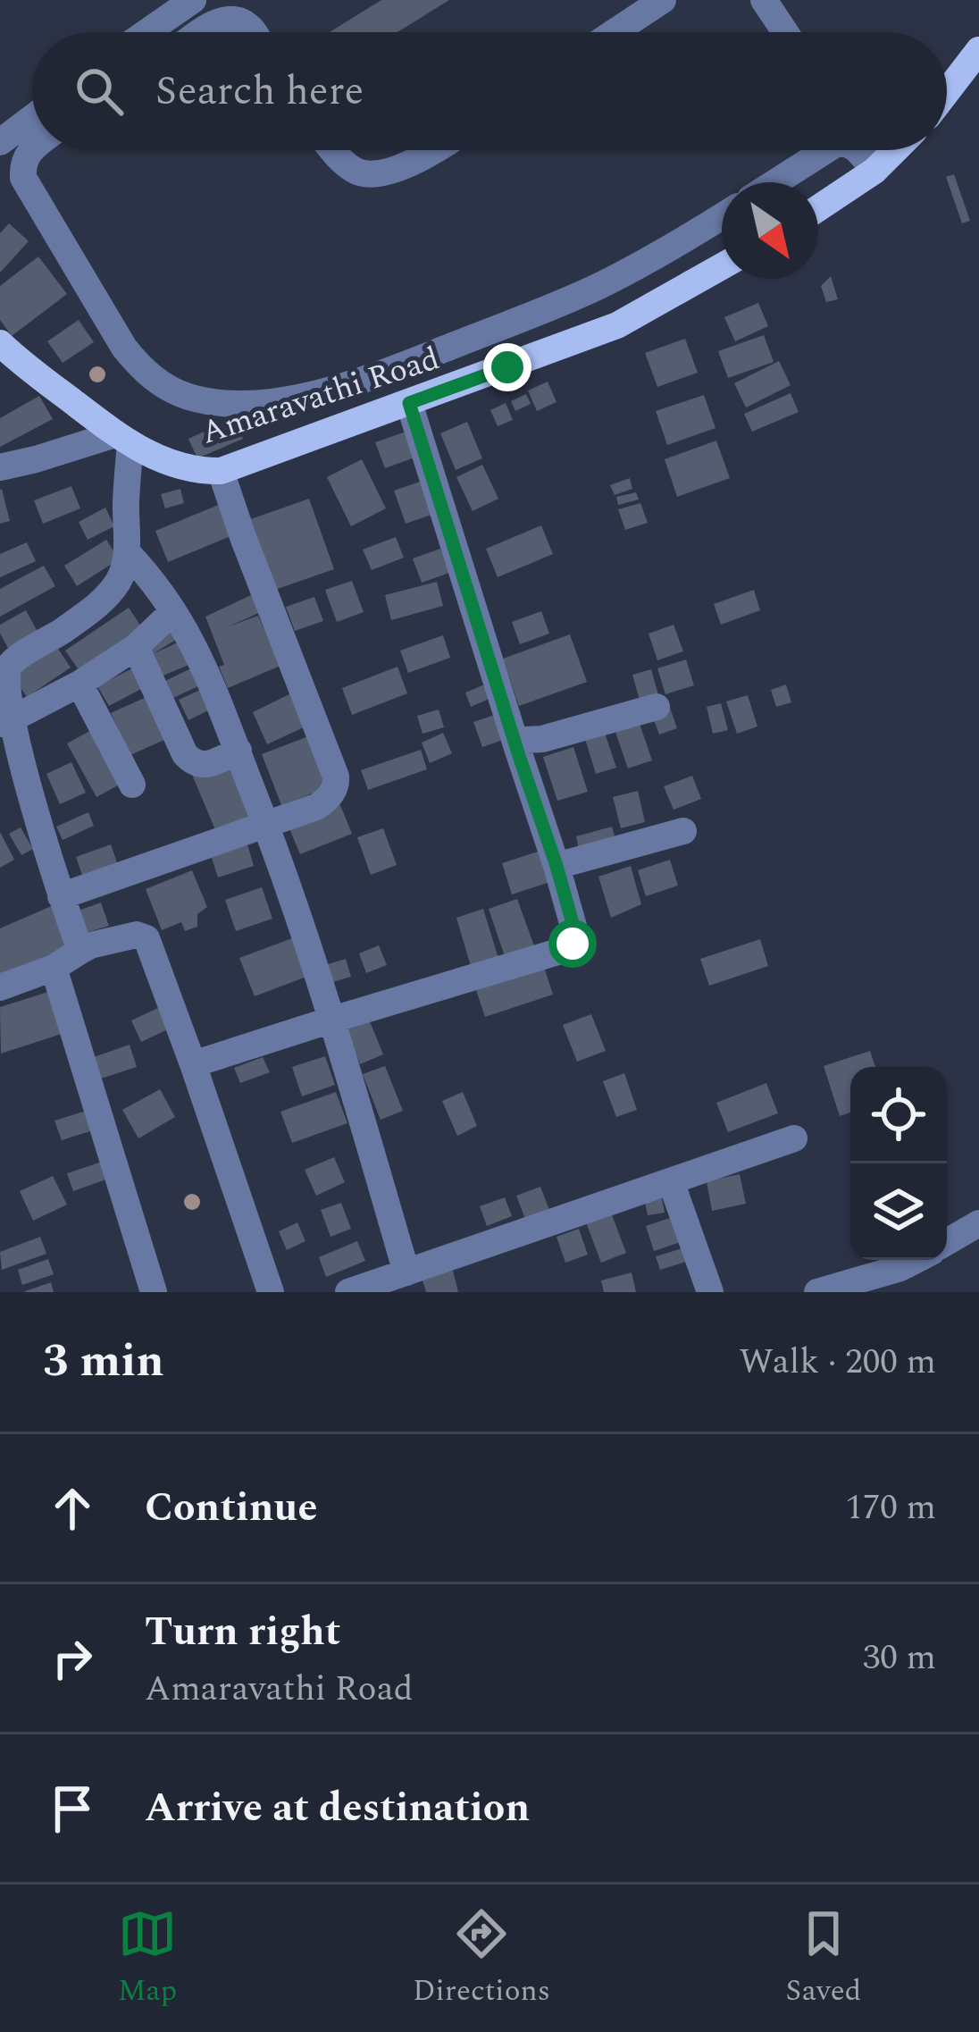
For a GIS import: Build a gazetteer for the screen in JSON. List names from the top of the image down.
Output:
{
  "streets": {
    "main road": ["Amaravathi Road"]
  },
  "north": "bottom right",
  "page": {
    "search": "Search here",
    "heading": ["3 min", "Walk · 200 m"],
    "list": [
      ["Continue", "170 m"],
      ["Turn right", "Amaravathi Road", "30 m"],
      "Arrive at destination"
    ],
    "nav": ["Map", "Directions", "Saved"]
  }
}
